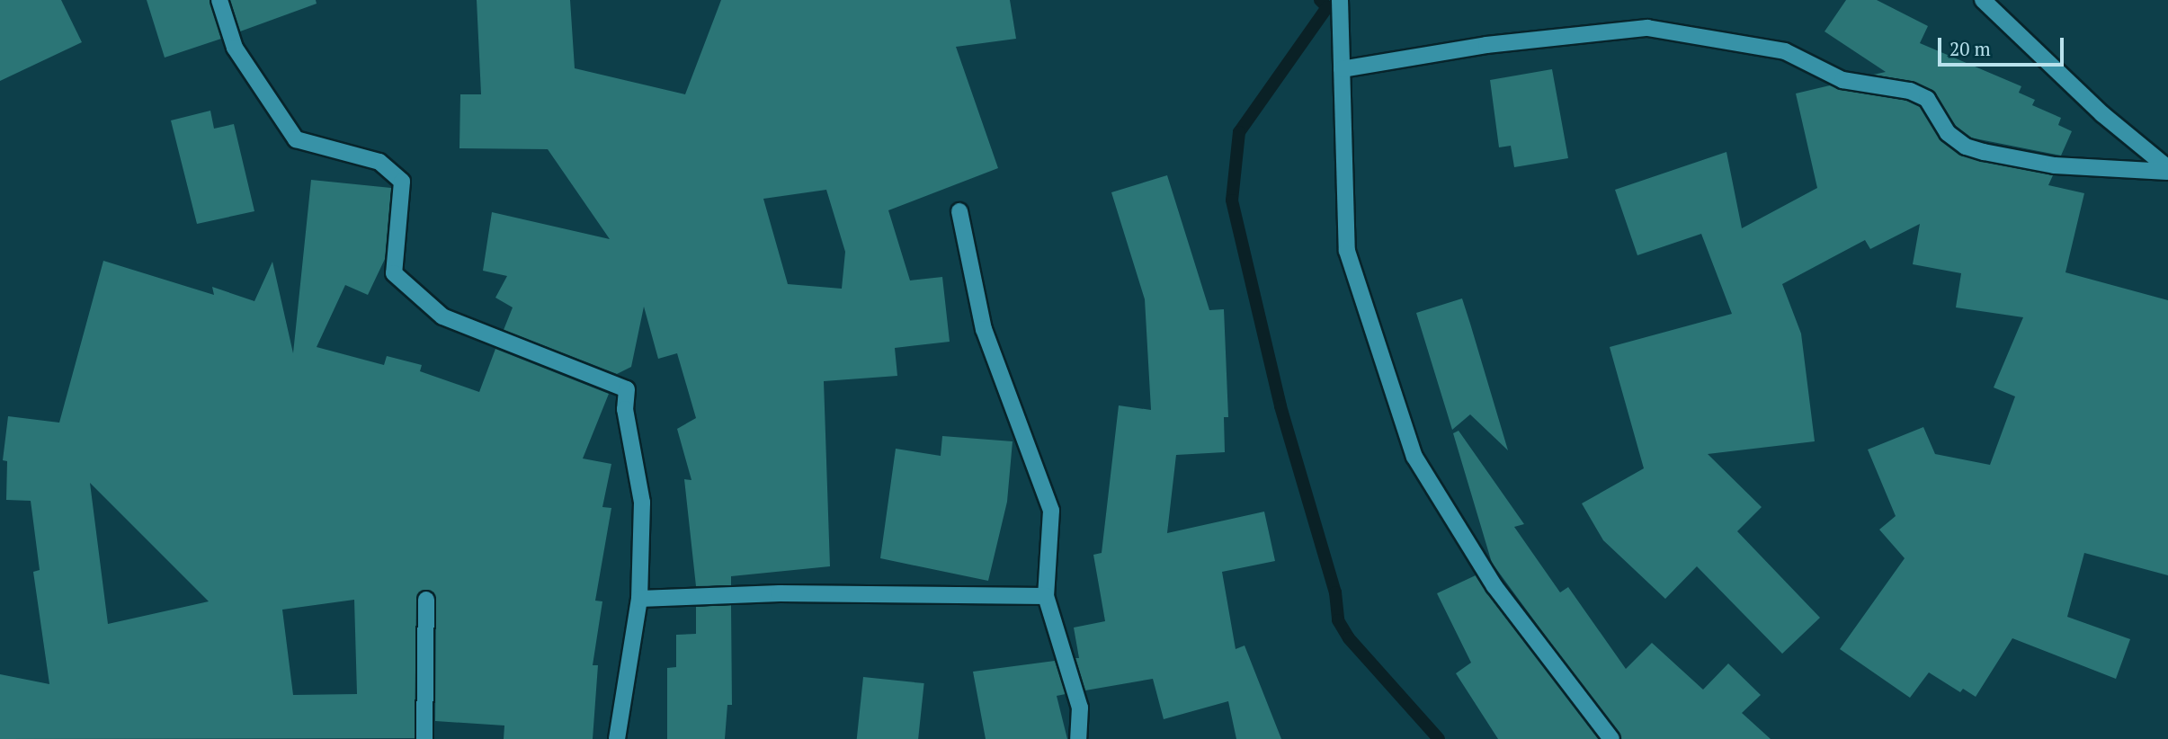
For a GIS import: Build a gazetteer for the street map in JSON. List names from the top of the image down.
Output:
{
  "scale_bar": "20 m"
}
